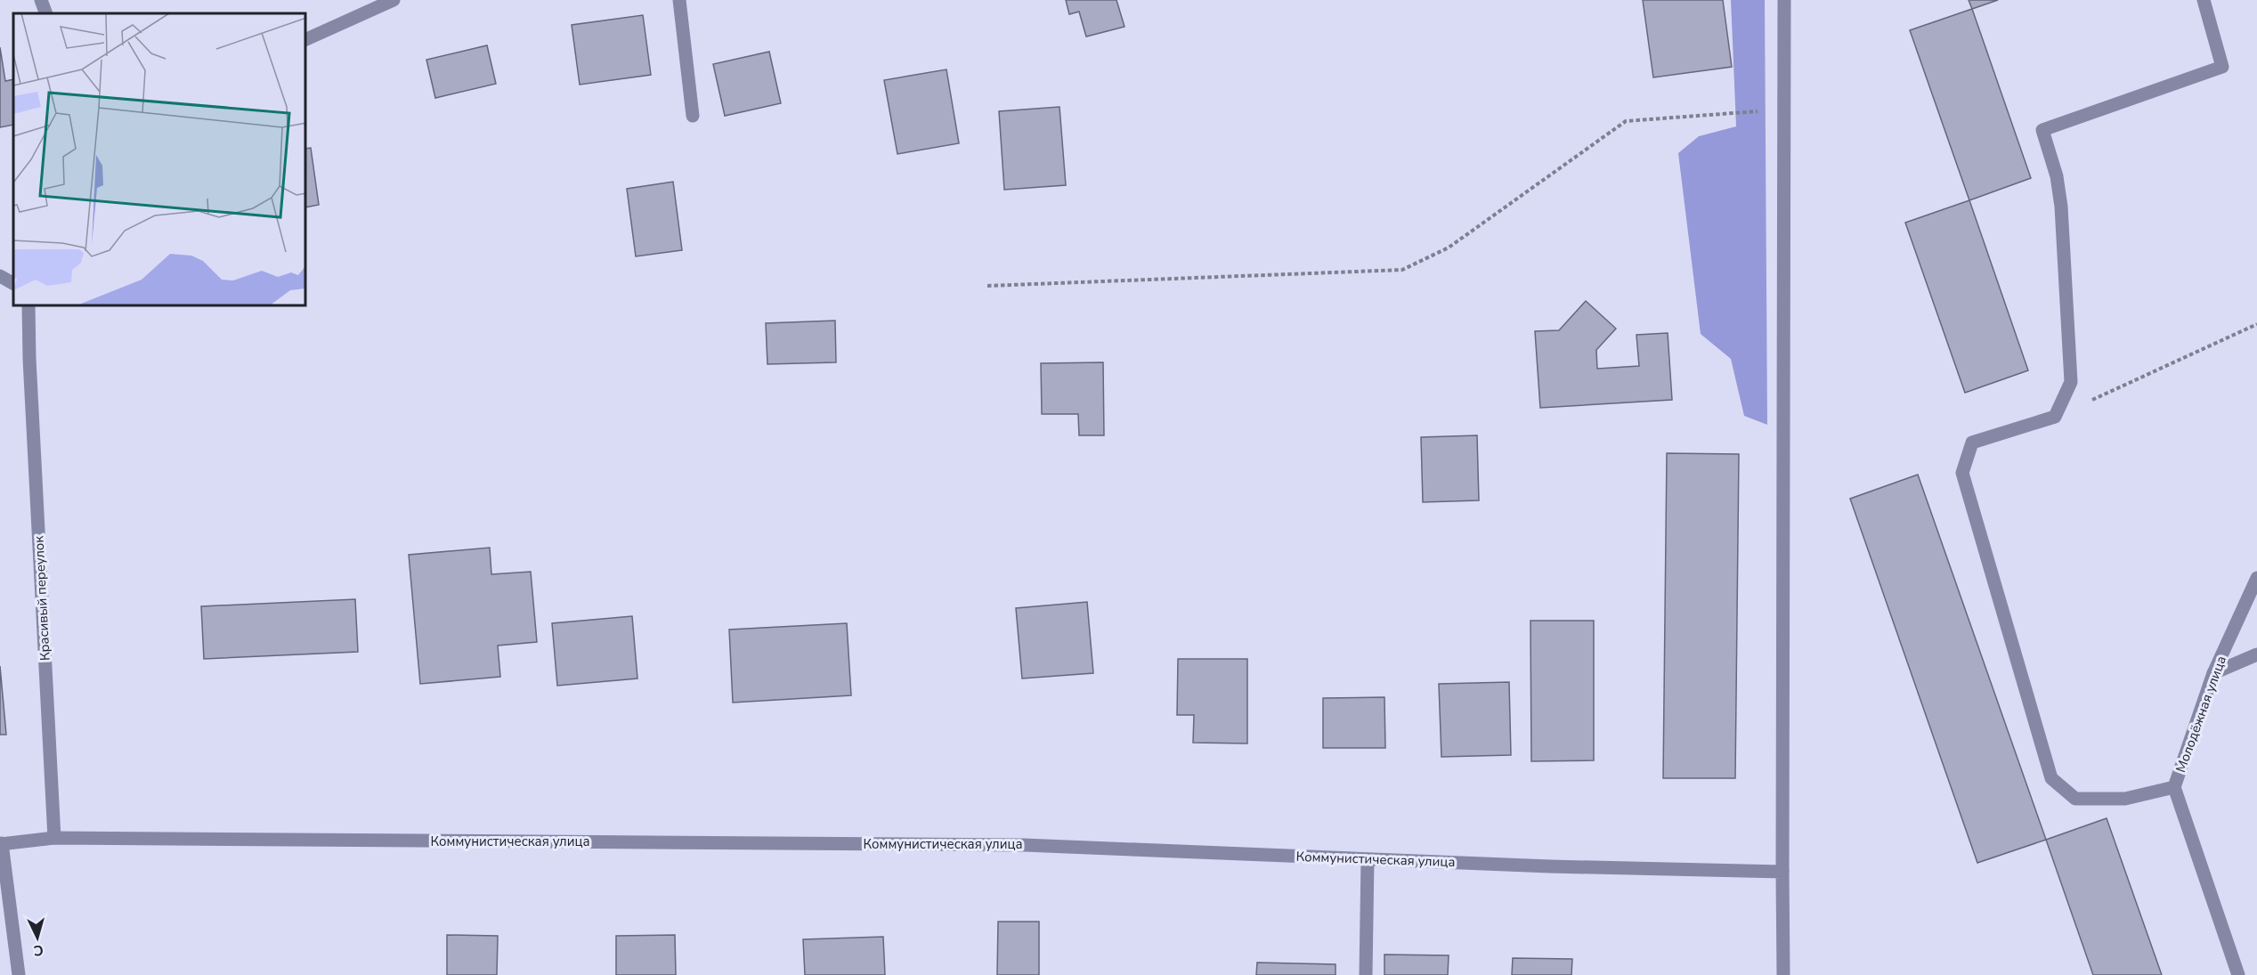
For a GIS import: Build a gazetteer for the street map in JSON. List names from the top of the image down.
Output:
{
  "streets": {
    "street": ["Красивый переулок", "Молодёжная улица", "Коммунистическая улица"]
  },
  "crossings": [
    ["Красивый переулок", "Коммунистическая улица"]
  ],
  "north": "bottom"
}
